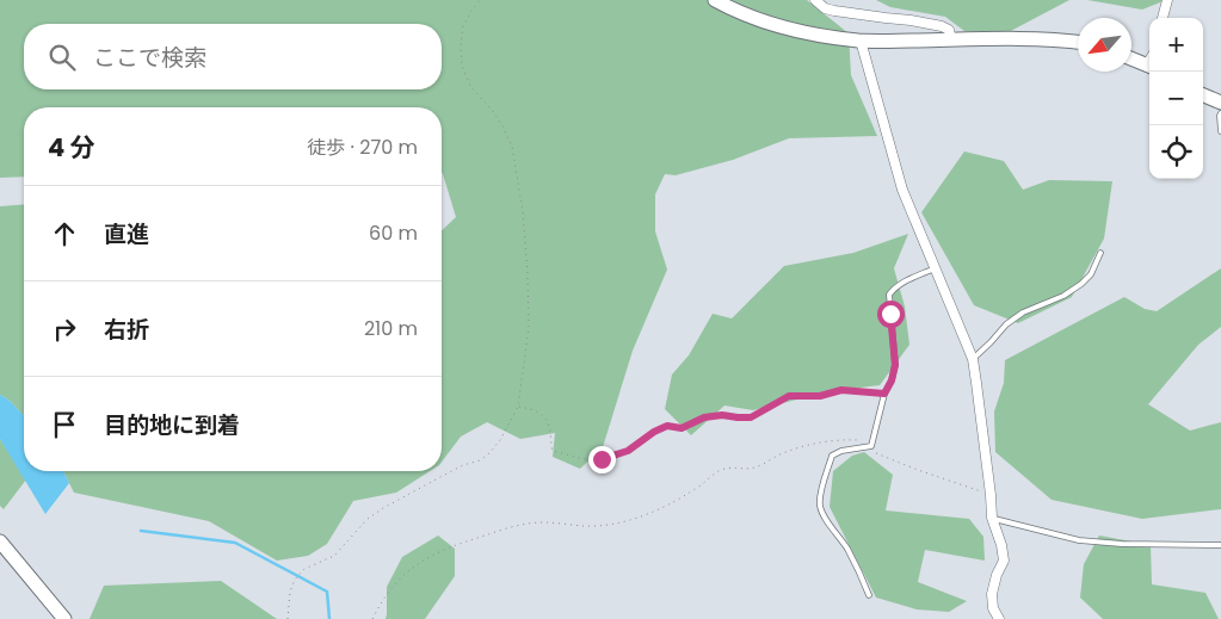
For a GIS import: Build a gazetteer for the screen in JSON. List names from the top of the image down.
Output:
{
  "north": "bottom left",
  "page": {
    "map_buttons": ["+", "−"],
    "search": "ここで検索",
    "heading": ["4 分", "徒歩 · 270 m"],
    "list": [
      ["直進", "60 m"],
      ["右折", "210 m"],
      "目的地に到着"
    ]
  }
}
